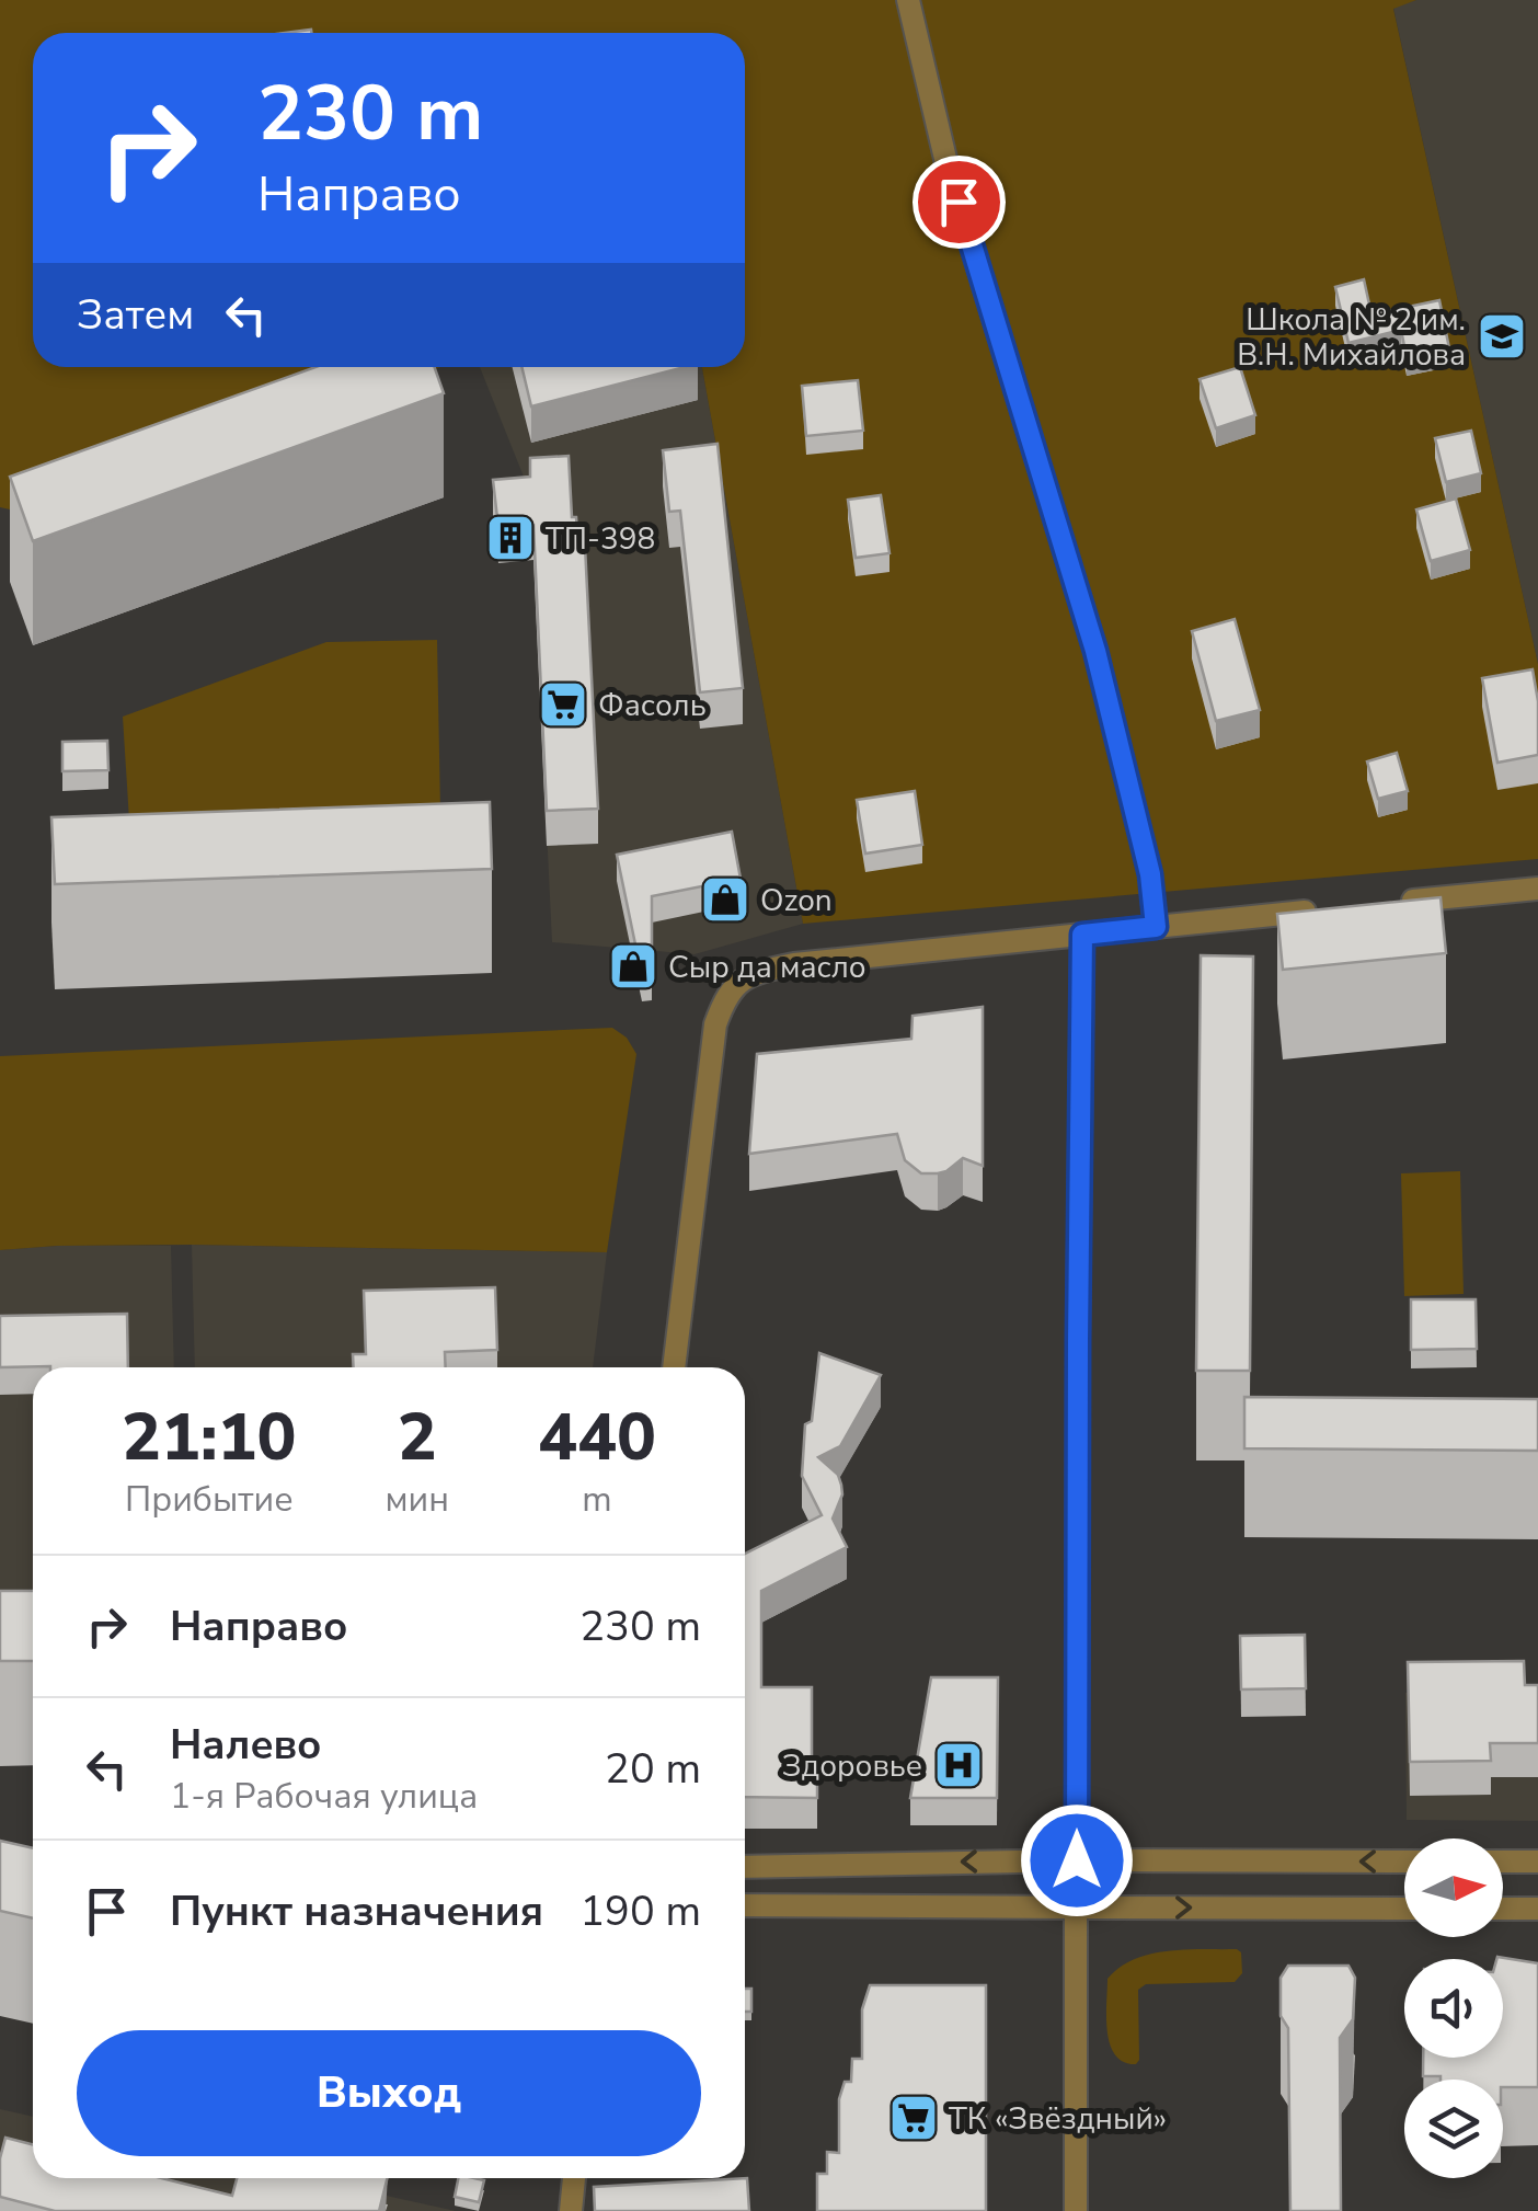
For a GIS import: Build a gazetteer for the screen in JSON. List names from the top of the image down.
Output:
{
  "places": {
    "school or university": ["Школа № 2 им. В.Н. Михайлова"],
    "building": ["ТП-398"],
    "supermarket": ["Фасоль", "ТК «Звёздный»"],
    "shop": ["Ozon", "Сыр да масло"],
    "hospital": ["Здоровье"]
  },
  "north": "right",
  "page": {
    "turn": ["230 m", "Направо"],
    "then": "Затем",
    "eta": [
      "21:10",
      "Прибытие",
      "2",
      "мин",
      "440",
      "m"
    ],
    "list": [
      {
        "name": "Направо",
        "value": "230 m"
      },
      {
        "name": "Налево",
        "note": "1-я Рабочая улица",
        "value": "20 m"
      },
      {
        "name": "Пункт назначения",
        "value": "190 m"
      }
    ],
    "buttons": "Выход"
  }
}
